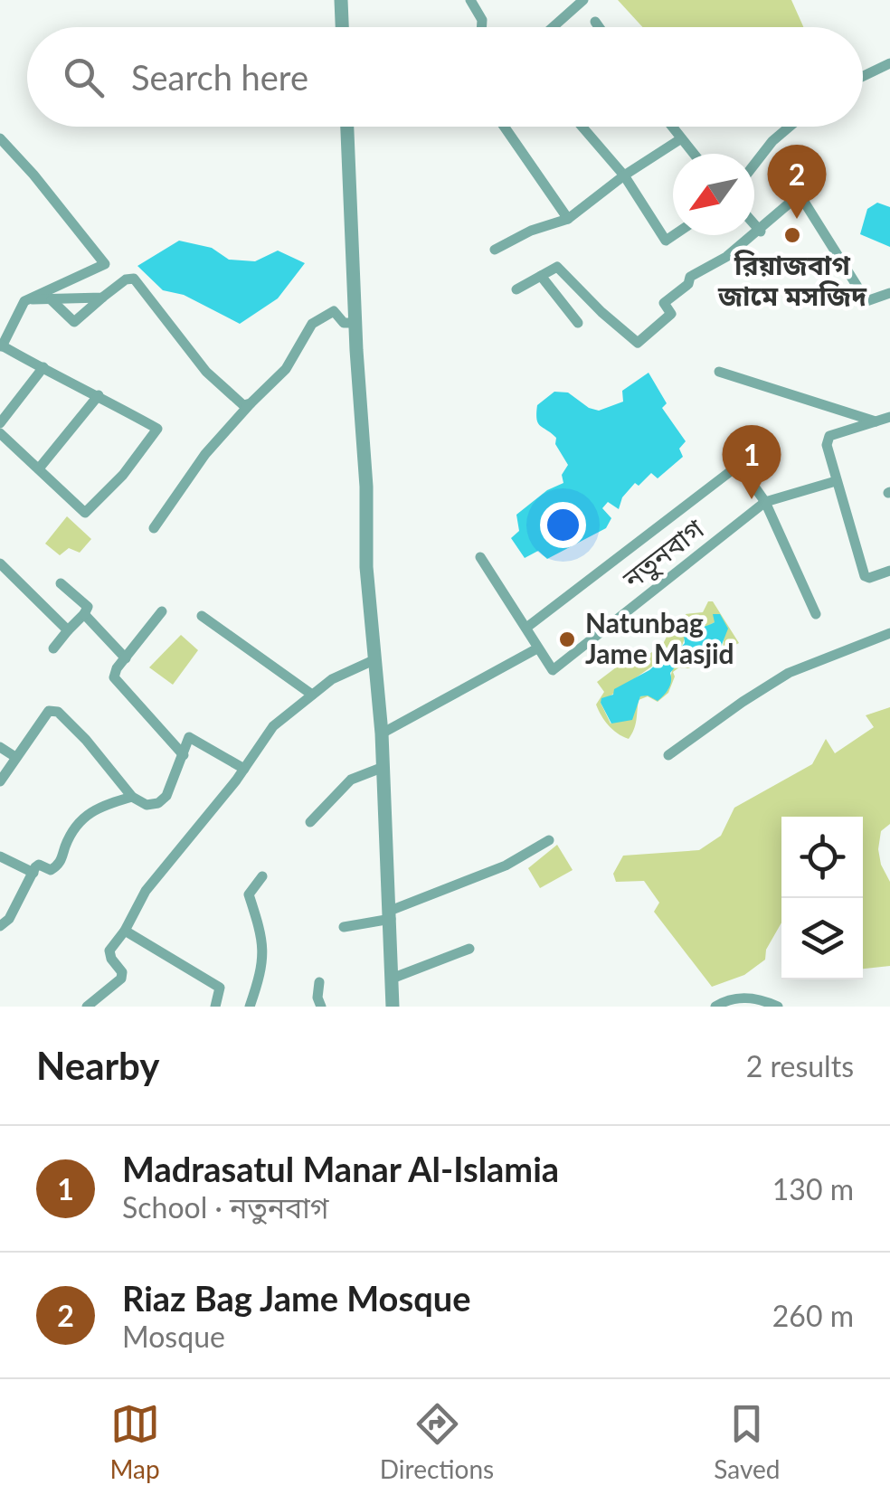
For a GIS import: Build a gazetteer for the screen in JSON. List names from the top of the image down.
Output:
{
  "streets": {
    "street": ["নতুনবাগ"]
  },
  "places": ["রিয়াজবাগ জামে মসজিদ", "Natunbag Jame Masjid"],
  "north": "bottom left",
  "page": {
    "search": "Search here",
    "pins": ["2", "1"],
    "heading": ["Nearby", "2 results"],
    "list": [
      {
        "mark": "1",
        "name": "Madrasatul Manar Al-Islamia",
        "note": "School · নতুনবাগ",
        "value": "130 m"
      },
      {
        "mark": "2",
        "name": "Riaz Bag Jame Mosque",
        "note": "Mosque",
        "value": "260 m"
      }
    ],
    "nav": ["Map", "Directions", "Saved"]
  }
}
